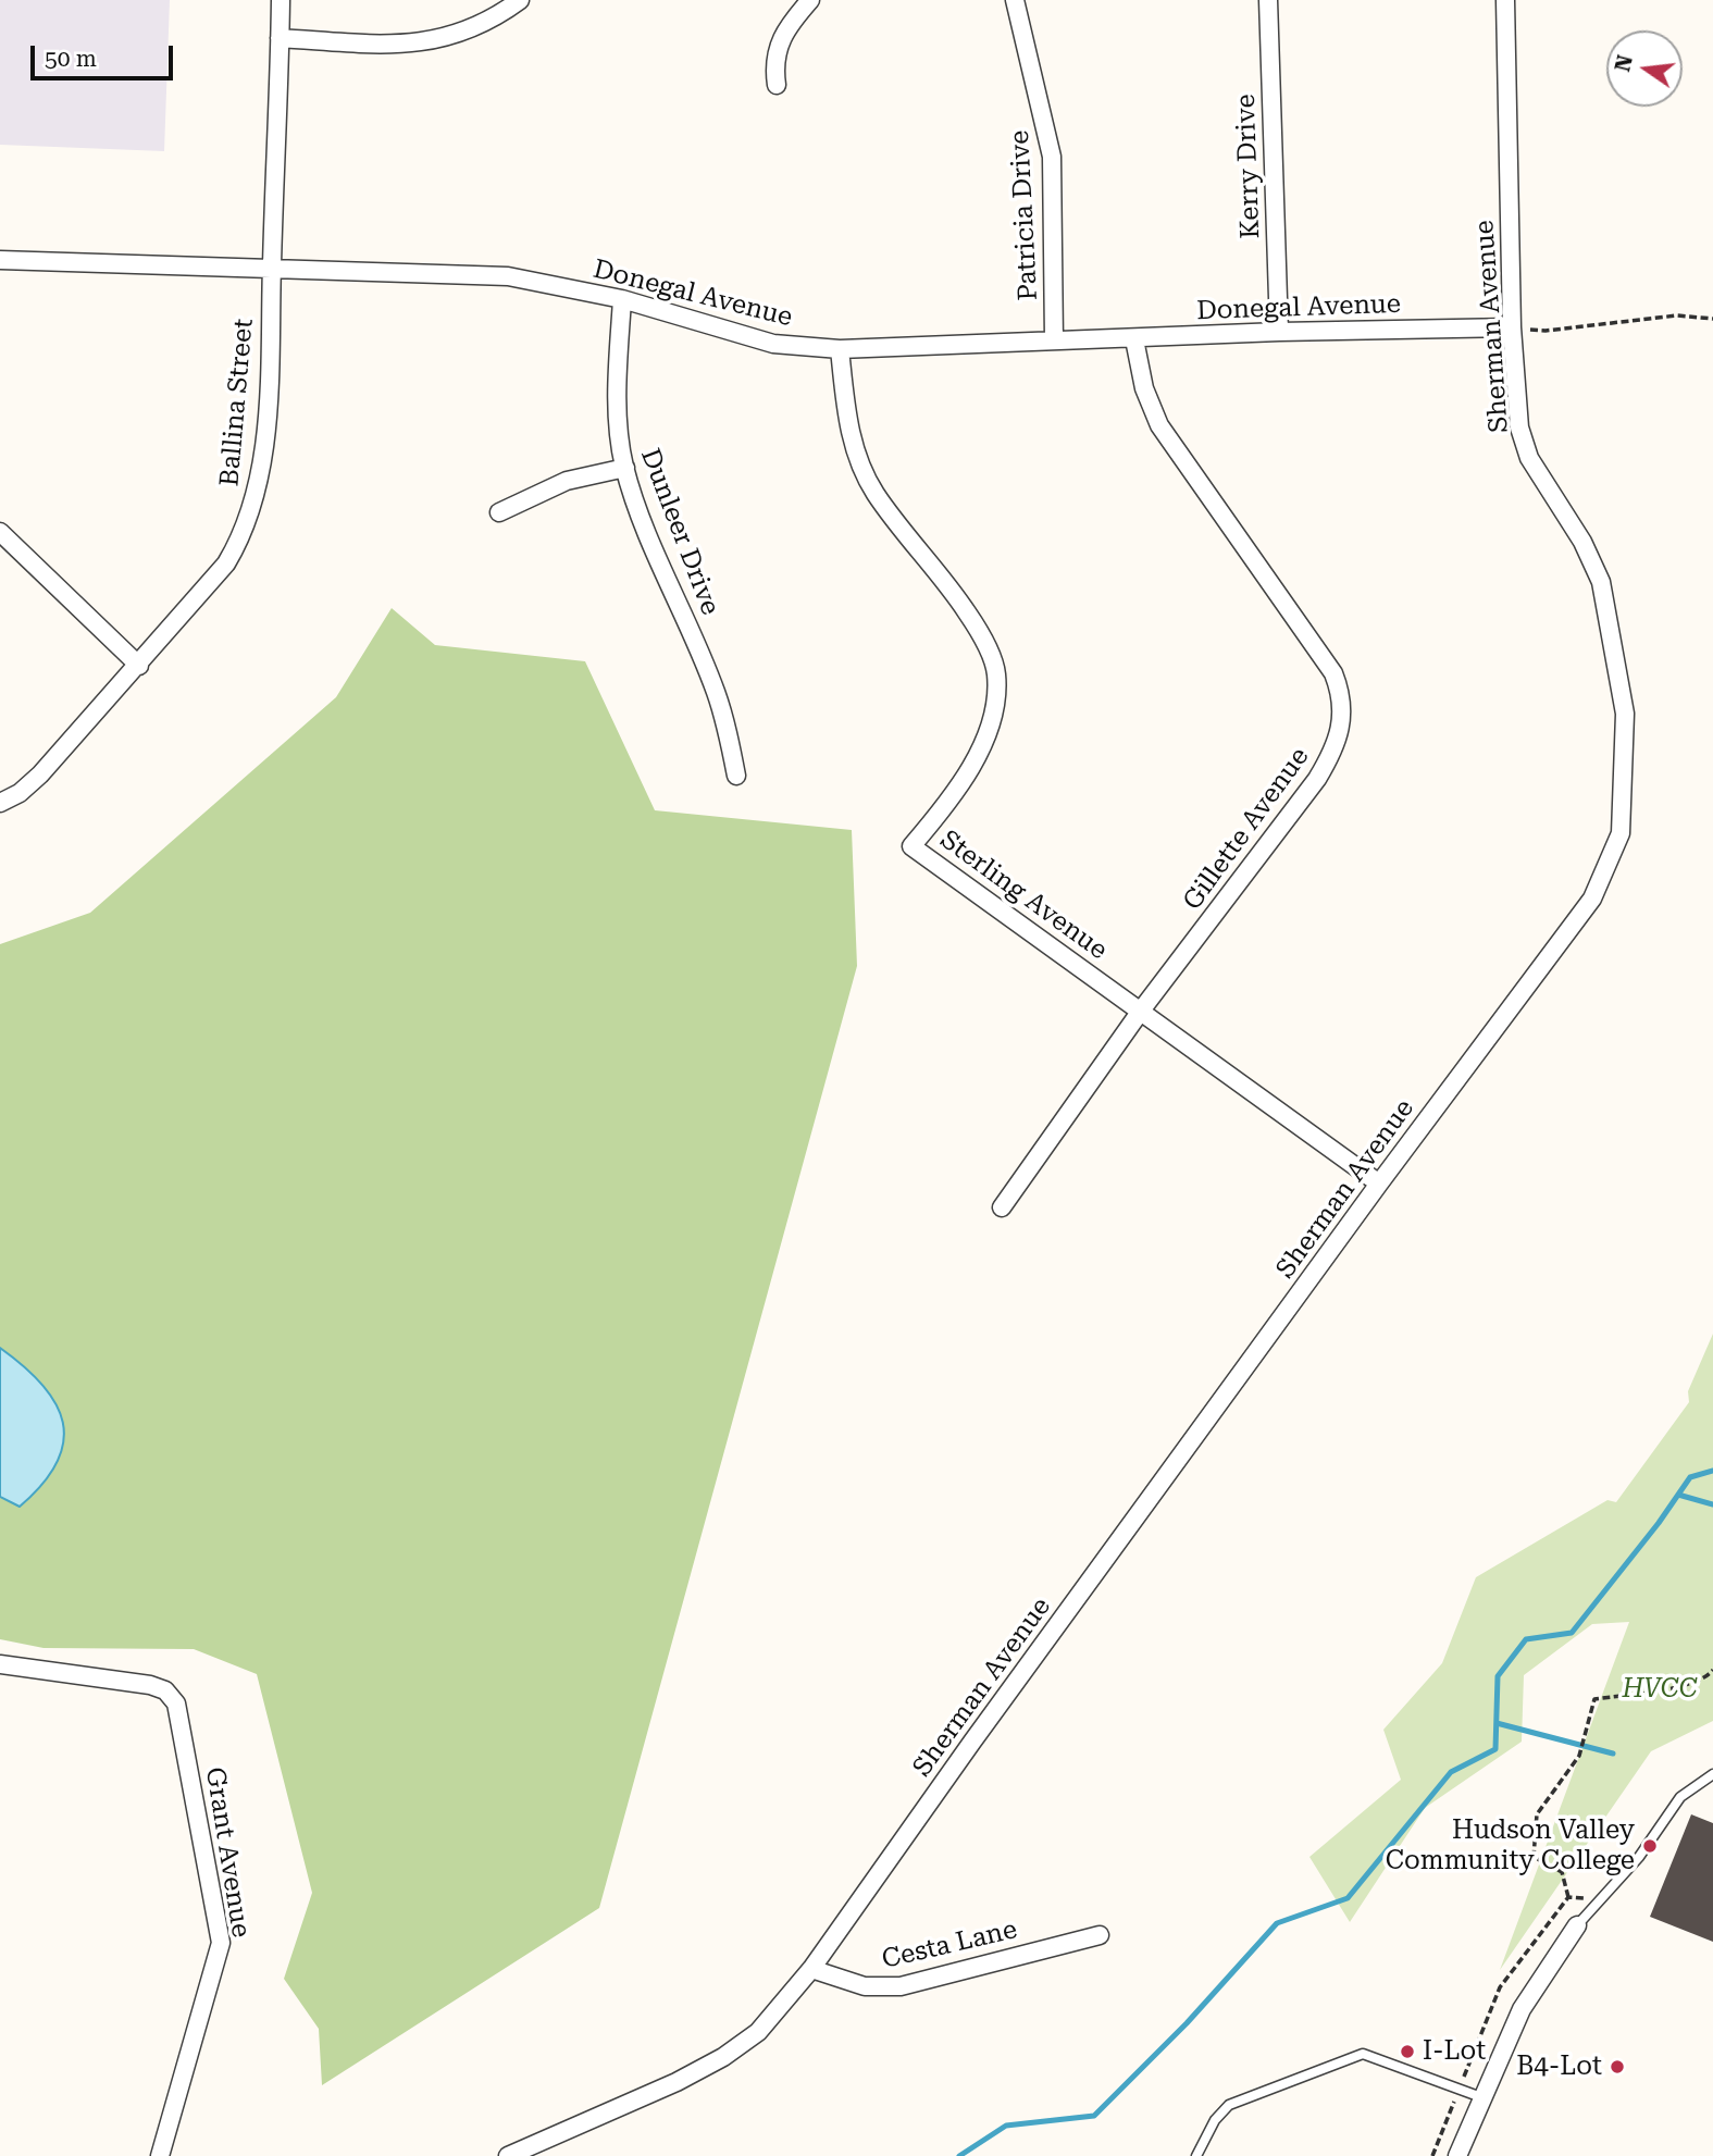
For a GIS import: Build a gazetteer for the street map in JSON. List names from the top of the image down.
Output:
{
  "streets": {
    "street": [
      "Kerry Drive",
      "Patricia Drive",
      "Donegal Avenue",
      "Sherman Avenue",
      "Ballina Street",
      "Dunleer Drive",
      "Gillette Avenue",
      "Sterling Avenue",
      "Grant Avenue",
      "Cesta Lane"
    ]
  },
  "crossings": [
    ["Kerry Drive", "Donegal Avenue"],
    ["Patricia Drive", "Donegal Avenue"],
    ["Donegal Avenue", "Sherman Avenue"],
    ["Donegal Avenue", "Ballina Street"],
    ["Donegal Avenue", "Dunleer Drive"],
    ["Donegal Avenue", "Gillette Avenue"],
    ["Donegal Avenue", "Sterling Avenue"],
    ["Sherman Avenue", "Sterling Avenue"],
    ["Sherman Avenue", "Cesta Lane"],
    ["Gillette Avenue", "Sterling Avenue"]
  ],
  "parks": ["HVCC"],
  "places": ["Hudson Valley Community College", "I-Lot", "B4-Lot"],
  "scale_bar": "50 m",
  "north": "left"
}
